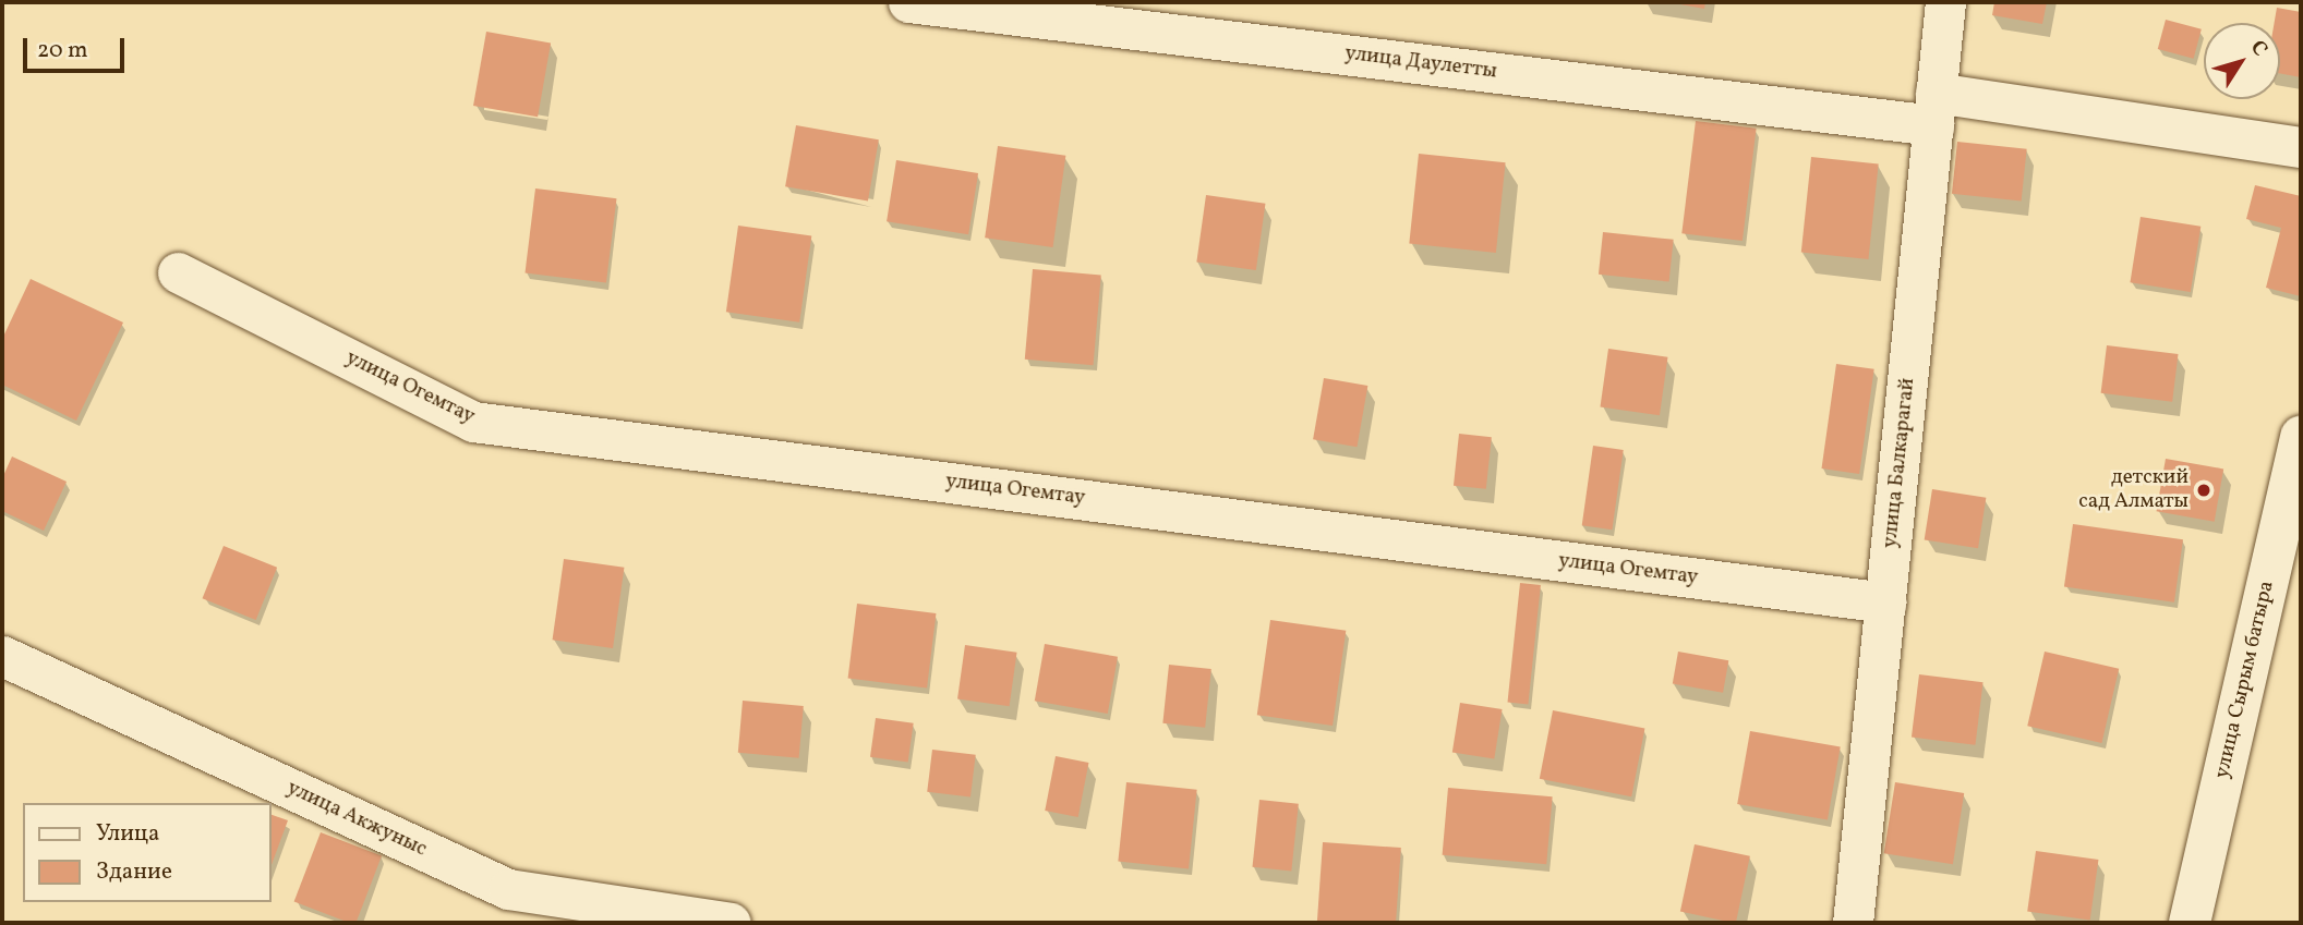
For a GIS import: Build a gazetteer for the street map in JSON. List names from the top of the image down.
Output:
{
  "streets": {
    "street": [
      "улица Даулетты",
      "улица Огемтау",
      "улица Балкарагай",
      "улица Сырым батыра",
      "улица Акжуныс"
    ]
  },
  "crossings": [
    ["улица Даулетты", "улица Балкарагай"],
    ["улица Огемтау", "улица Балкарагай"]
  ],
  "places": ["детский сад Алматы"],
  "legend": ["Улица", "Здание"],
  "scale_bar": "20 m",
  "north": "top right"
}
